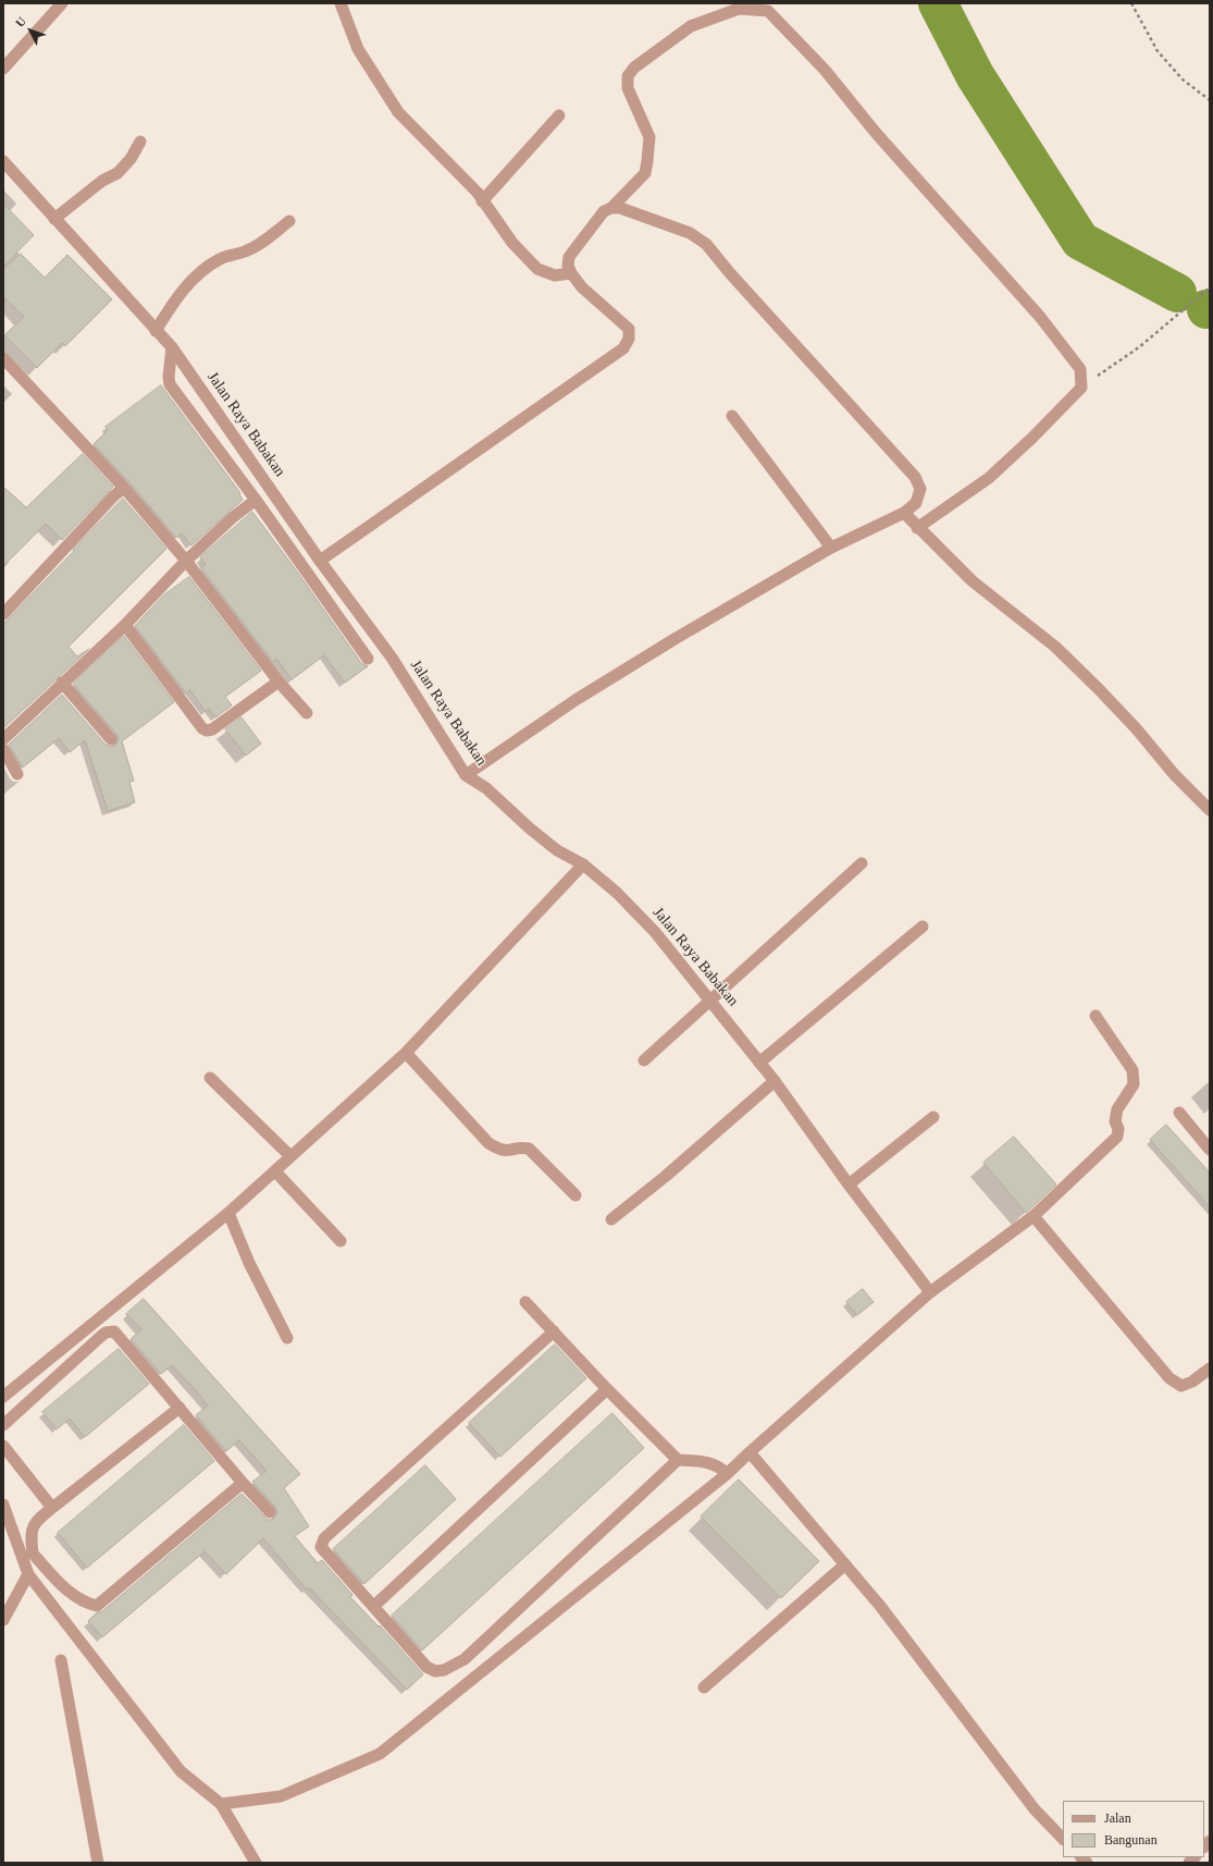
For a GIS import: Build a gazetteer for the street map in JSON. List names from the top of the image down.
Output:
{
  "streets": {
    "street": ["Jalan Raya Babakan"]
  },
  "legend": ["Jalan", "Bangunan"],
  "north": "top left"
}
